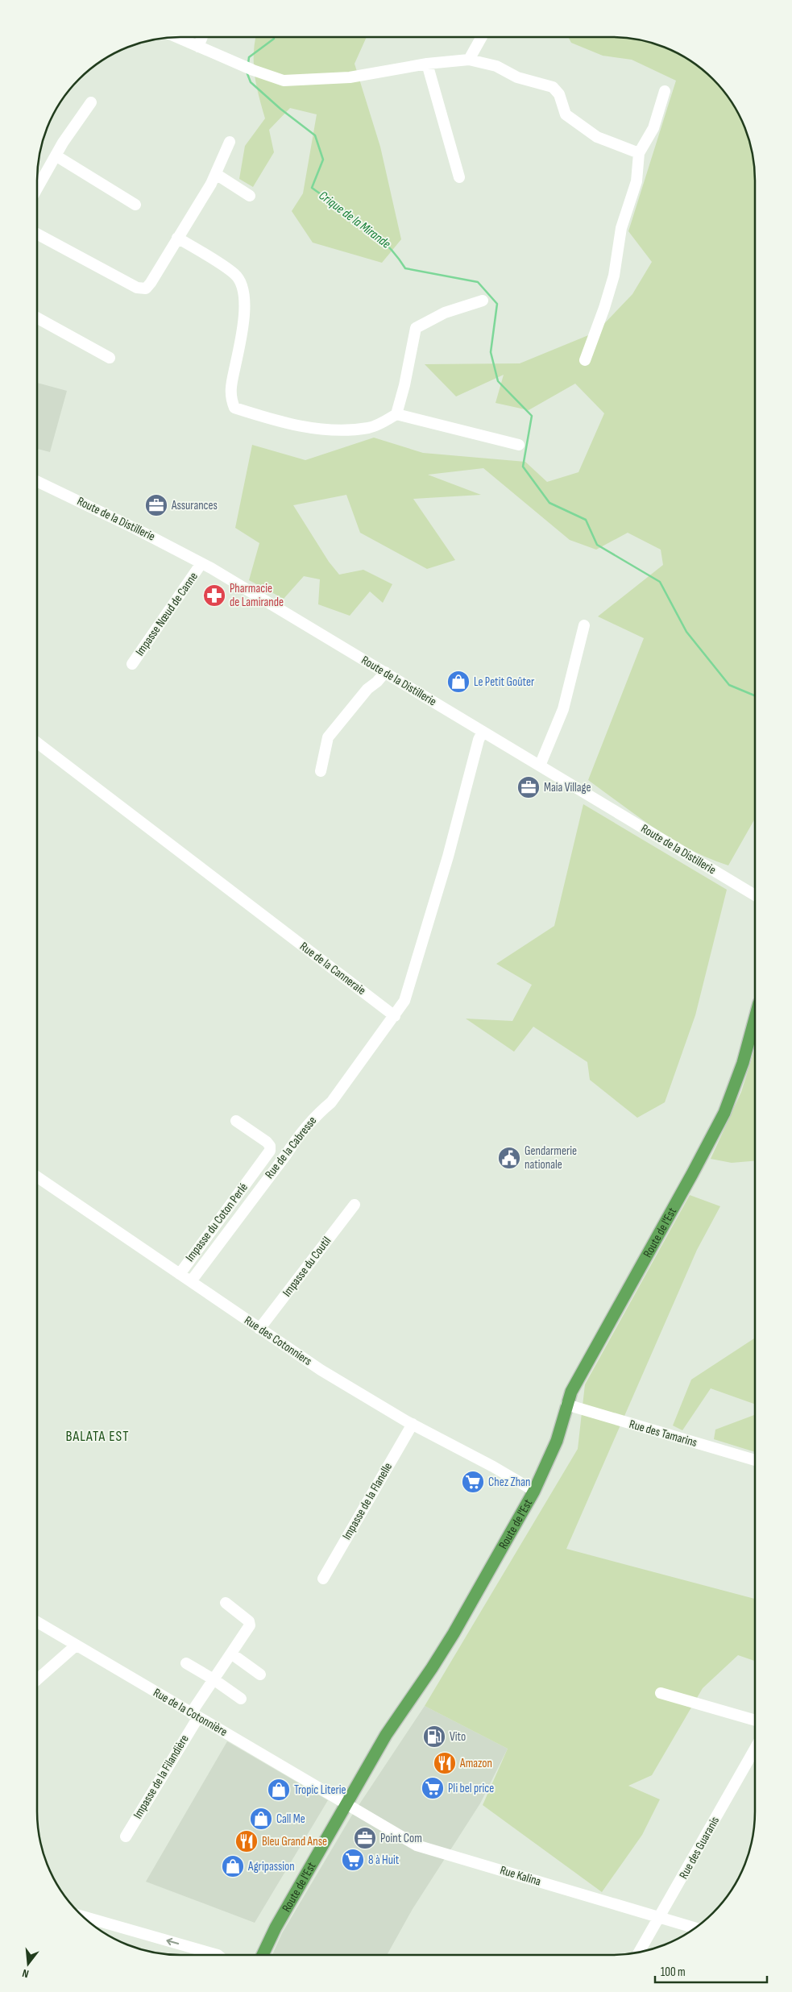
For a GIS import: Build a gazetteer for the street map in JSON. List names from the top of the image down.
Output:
{
  "streets": {
    "main road": ["Route de l'Est"],
    "street": [
      "Route de la Distillerie",
      "Impasse Nœud de Canne",
      "Rue de la Canneraie",
      "Rue de la Cabresse",
      "Impasse du Coton Perlé",
      "Impasse du Coutil",
      "Rue des Cotonniers",
      "Rue des Tamarins",
      "Impasse de la Flanelle",
      "Rue de la Cotonnière",
      "Impasse de la Filandière",
      "Rue des Guaranis",
      "Rue Kalina"
    ]
  },
  "crossings": [
    ["Route de la Distillerie", "Impasse Nœud de Canne"],
    ["Rue de la Canneraie", "Rue de la Cabresse"],
    ["Rue de la Cabresse", "Rue des Cotonniers"],
    ["Impasse du Coton Perlé", "Rue des Cotonniers"],
    ["Route de l'Est", "Rue des Cotonniers"],
    ["Route de l'Est", "Rue des Tamarins"],
    ["Route de l'Est", "Rue de la Cotonnière"],
    ["Route de l'Est", "Rue Kalina"],
    ["Impasse du Coutil", "Rue des Cotonniers"],
    ["Rue des Cotonniers", "Impasse de la Flanelle"],
    ["Rue de la Cotonnière", "Impasse de la Filandière"],
    ["Rue de la Cotonnière", "Rue Kalina"],
    ["Rue des Guaranis", "Rue Kalina"]
  ],
  "districts": ["BALATA EST"],
  "water": ["Crique de la Mirande"],
  "places": {
    "office": ["Assurances", "Maia Village", "Point Com"],
    "pharmacy": ["Pharmacie de Lamirande"],
    "shop": [
      "Le Petit Goûter",
      "Tropic Literie",
      "Call Me",
      "Agripassion"
    ],
    "public building": ["Gendarmerie nationale"],
    "supermarket": ["Chez Zhan", "Pli bel price", "8 à Huit"],
    "fuel station": ["Vito"],
    "restaurant": ["Amazon", "Bleu Grand Anse"]
  },
  "scale_bar": "100 m",
  "north": "bottom"
}
